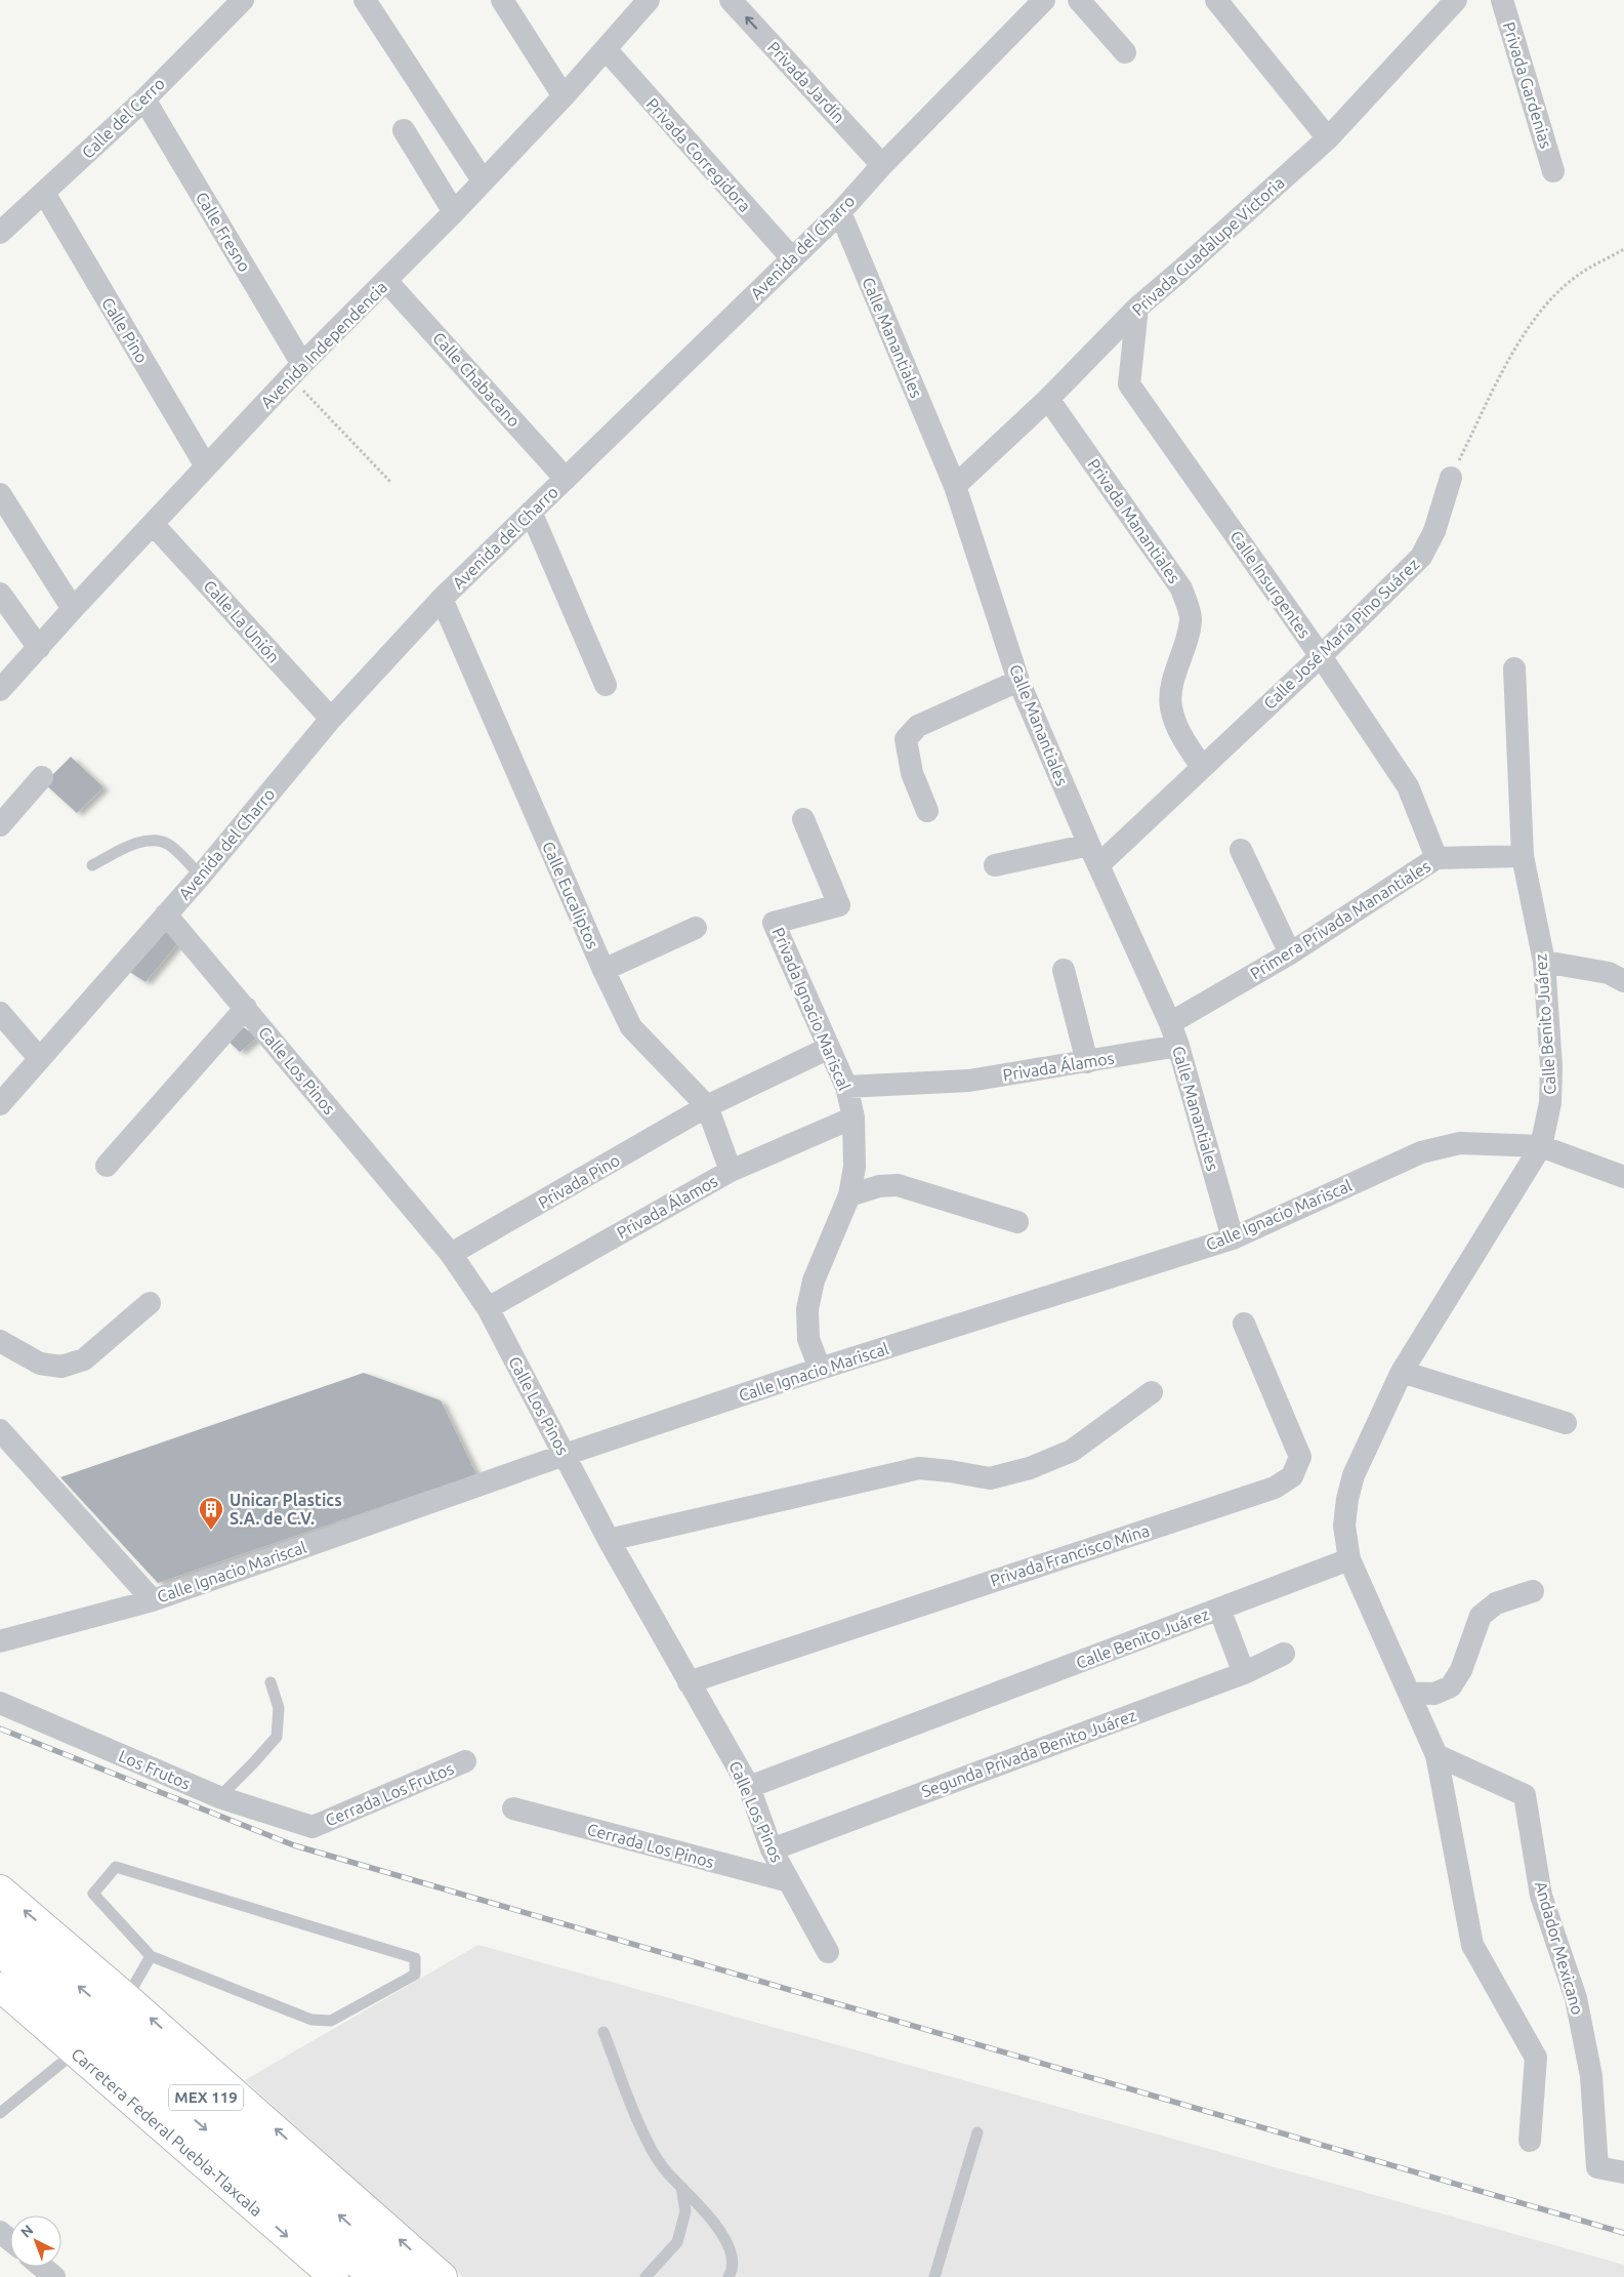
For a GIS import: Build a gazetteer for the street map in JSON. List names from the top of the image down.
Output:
{
  "streets": {
    "main road": ["MEX 119", "Carretera Federal Puebla-Tlaxcala"],
    "street": [
      "Privada Jardín",
      "Privada Gardenias",
      "Calle del Cerro",
      "Privada Corregidora",
      "Calle Fresno",
      "Privada Guadalupe Victoria",
      "Avenida del Charro",
      "Calle Pino",
      "Calle Manantiales",
      "Avenida Independencia",
      "Calle Chabacano",
      "Privada Manantiales",
      "Calle Insurgentes",
      "Calle La Unión",
      "Calle José María Pino Suárez",
      "Calle Eucaliptos",
      "Primera Privada Manantiales",
      "Privada Ignacio Mariscal",
      "Calle Benito Juárez",
      "Privada Álamos",
      "Calle Los Pinos",
      "Privada Pino",
      "Calle Ignacio Mariscal",
      "Privada Francisco Mina",
      "Segunda Privada Benito Juárez",
      "Los Frutos",
      "Cerrada Los Frutos",
      "Cerrada Los Pinos",
      "Andador Mexicano"
    ]
  },
  "crossings": [
    ["Privada Jardín", "Avenida del Charro"],
    ["Calle del Cerro", "Calle Fresno"],
    ["Calle del Cerro", "Calle Pino"],
    ["Privada Corregidora", "Avenida del Charro"],
    ["Privada Corregidora", "Avenida Independencia"],
    ["Calle Fresno", "Avenida Independencia"],
    ["Privada Guadalupe Victoria", "Calle Manantiales"],
    ["Privada Guadalupe Victoria", "Privada Manantiales"],
    ["Privada Guadalupe Victoria", "Calle Insurgentes"],
    ["Avenida del Charro", "Calle Manantiales"],
    ["Avenida del Charro", "Calle Chabacano"],
    ["Avenida del Charro", "Calle La Unión"],
    ["Avenida del Charro", "Calle Eucaliptos"],
    ["Avenida del Charro", "Calle Los Pinos"],
    ["Calle Pino", "Avenida Independencia"],
    ["Calle Manantiales", "Calle José María Pino Suárez"],
    ["Calle Manantiales", "Primera Privada Manantiales"],
    ["Calle Manantiales", "Privada Álamos"],
    ["Calle Manantiales", "Calle Ignacio Mariscal"],
    ["Avenida Independencia", "Calle Chabacano"],
    ["Avenida Independencia", "Calle La Unión"],
    ["Privada Manantiales", "Calle José María Pino Suárez"],
    ["Calle Insurgentes", "Calle José María Pino Suárez"],
    ["Calle Insurgentes", "Primera Privada Manantiales"],
    ["Calle Eucaliptos", "Privada Álamos"],
    ["Calle Eucaliptos", "Privada Pino"],
    ["Primera Privada Manantiales", "Calle Benito Juárez"],
    ["Privada Ignacio Mariscal", "Privada Álamos"],
    ["Privada Ignacio Mariscal", "Privada Pino"],
    ["Privada Ignacio Mariscal", "Calle Ignacio Mariscal"],
    ["Calle Benito Juárez", "Calle Los Pinos"],
    ["Calle Benito Juárez", "Calle Ignacio Mariscal"],
    ["Privada Álamos", "Calle Los Pinos"],
    ["Calle Los Pinos", "Privada Pino"],
    ["Calle Los Pinos", "Calle Ignacio Mariscal"],
    ["Calle Los Pinos", "Privada Francisco Mina"],
    ["Calle Los Pinos", "Segunda Privada Benito Juárez"],
    ["Calle Los Pinos", "Cerrada Los Pinos"],
    ["Los Frutos", "Cerrada Los Frutos"]
  ],
  "one_way": ["Privada Jardín"],
  "places": {
    "building": ["Unicar Plastics S.A. de C.V."]
  },
  "north": "top left"
}
